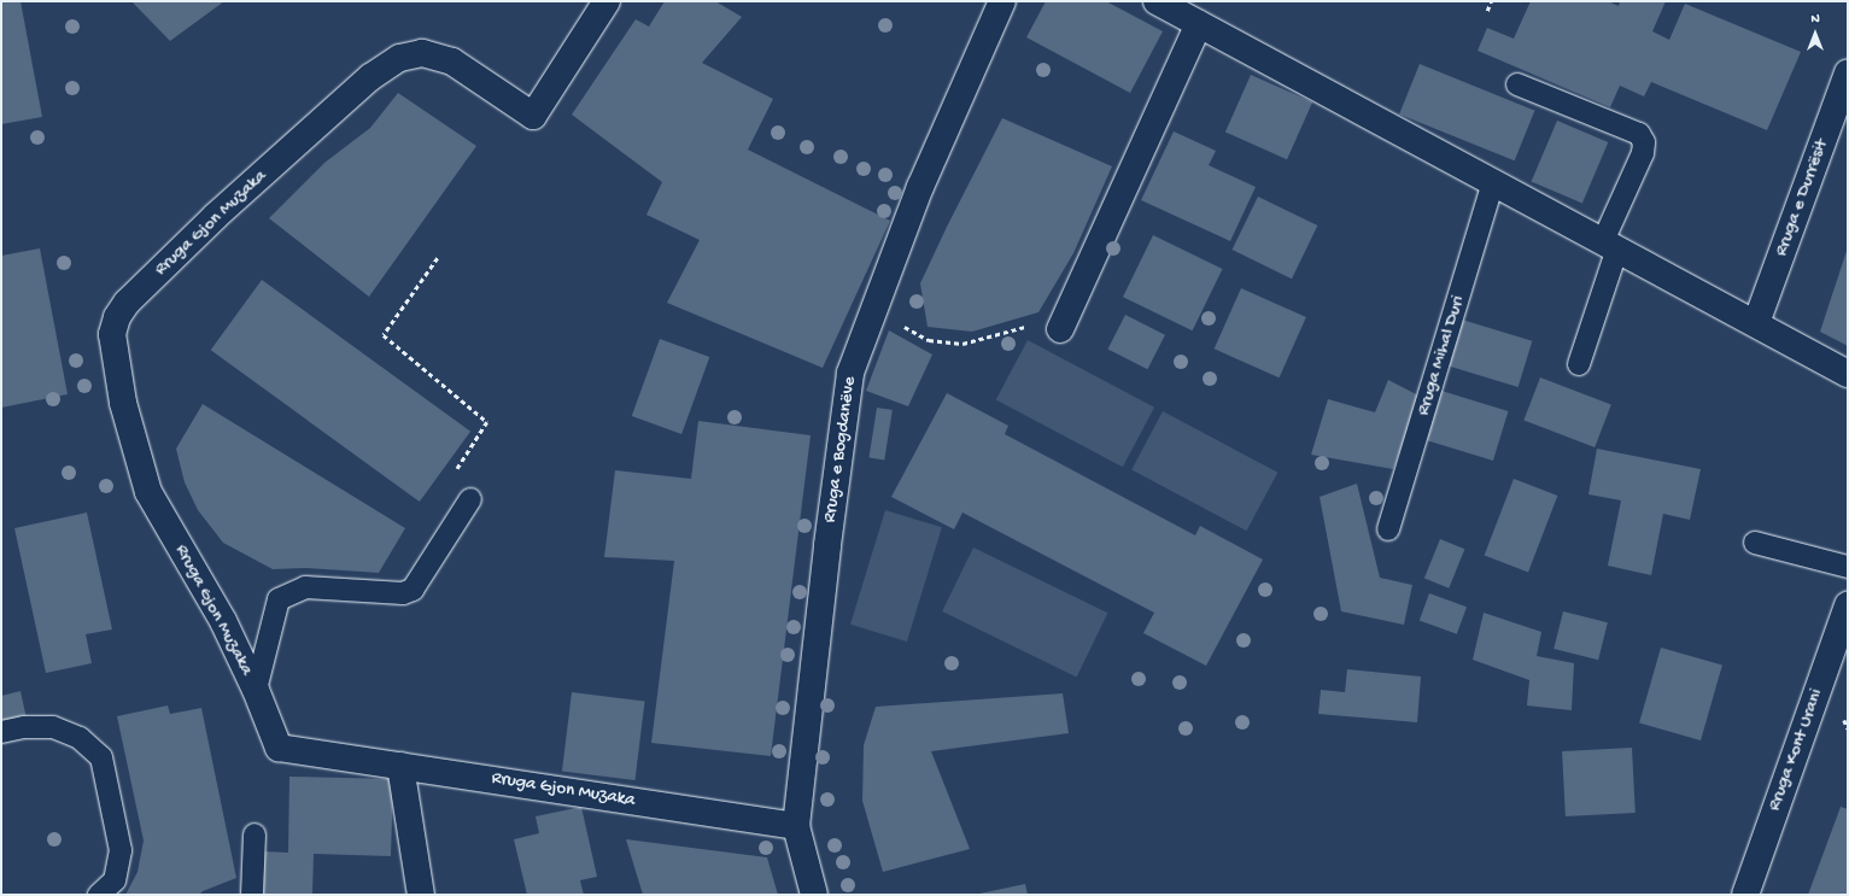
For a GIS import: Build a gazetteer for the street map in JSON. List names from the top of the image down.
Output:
{
  "streets": {
    "street": [
      "Rruga e Durrësit",
      "Rruga Gjon Muzaka",
      "Rruga e Bogdanëve",
      "Rruga Kont Urani"
    ],
    "lane": ["Rruga Mihal Duri"]
  },
  "crossings": [
    ["Rruga Gjon Muzaka", "Rruga e Bogdanëve"]
  ],
  "north": "top"
}
